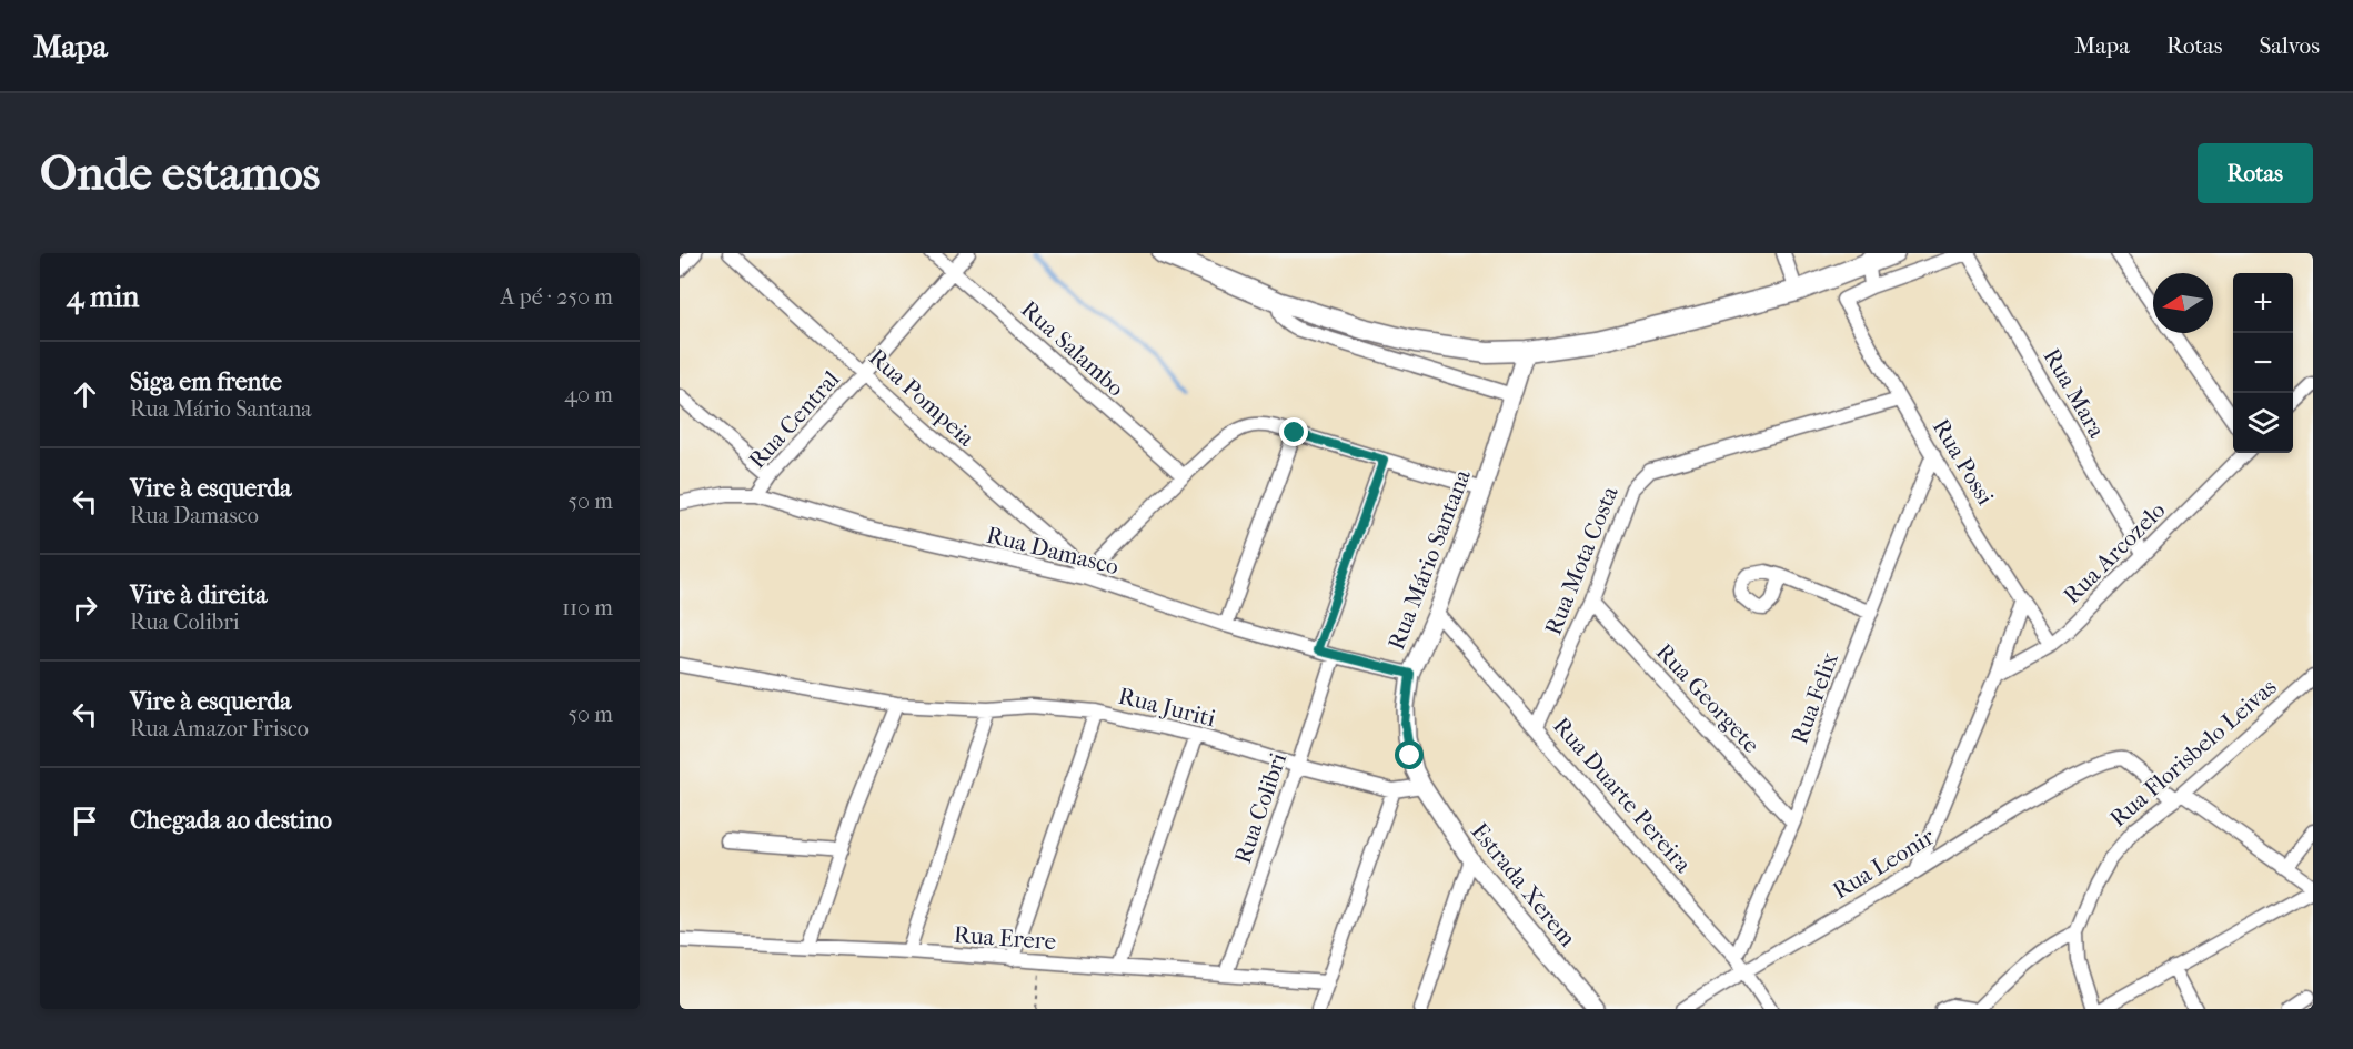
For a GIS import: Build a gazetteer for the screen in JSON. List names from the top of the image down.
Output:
{
  "streets": {
    "street": [
      "Rua Salambo",
      "Rua Mara",
      "Rua Pompeia",
      "Rua Central",
      "Rua Possi",
      "Rua Damasco",
      "Rua Arcozelo",
      "Rua Mário Santana",
      "Rua Mota Costa",
      "Rua Georgete",
      "Rua Felix",
      "Rua Juriti",
      "Rua Florisbelo Leivas",
      "Rua Duarte Pereira",
      "Rua Colibri",
      "Rua Leonir",
      "Estrada Xerem",
      "Rua Erere"
    ]
  },
  "crossings": [
    ["Rua Salambo", "Rua Central"],
    ["Rua Mara", "Rua Arcozelo"],
    ["Rua Pompeia", "Rua Central"],
    ["Rua Pompeia", "Rua Damasco"],
    ["Rua Central", "Rua Damasco"],
    ["Rua Possi", "Rua Arcozelo"],
    ["Rua Possi", "Rua Mota Costa"],
    ["Rua Possi", "Rua Felix"],
    ["Rua Damasco", "Rua Mário Santana"],
    ["Rua Damasco", "Rua Colibri"],
    ["Rua Mário Santana", "Rua Juriti"],
    ["Rua Mário Santana", "Rua Duarte Pereira"],
    ["Rua Mário Santana", "Estrada Xerem"],
    ["Rua Mota Costa", "Rua Georgete"],
    ["Rua Mota Costa", "Rua Duarte Pereira"],
    ["Rua Georgete", "Rua Felix"],
    ["Rua Felix", "Rua Duarte Pereira"],
    ["Rua Juriti", "Rua Colibri"],
    ["Rua Juriti", "Estrada Xerem"],
    ["Rua Florisbelo Leivas", "Rua Leonir"],
    ["Rua Duarte Pereira", "Rua Leonir"],
    ["Rua Colibri", "Rua Erere"]
  ],
  "north": "left",
  "page": {
    "header": "Mapa",
    "nav": ["Mapa", "Rotas", "Salvos"],
    "buttons": "Rotas",
    "title": "Onde estamos",
    "heading": ["4 min", "A pé · 250 m"],
    "map_buttons": ["+", "−"],
    "list": [
      ["Siga em frente", "Rua Mário Santana", "40 m"],
      ["Vire à esquerda", "Rua Damasco", "50 m"],
      ["Vire à direita", "Rua Colibri", "110 m"],
      ["Vire à esquerda", "Rua Amazor Frisco", "50 m"],
      "Chegada ao destino"
    ]
  }
}
